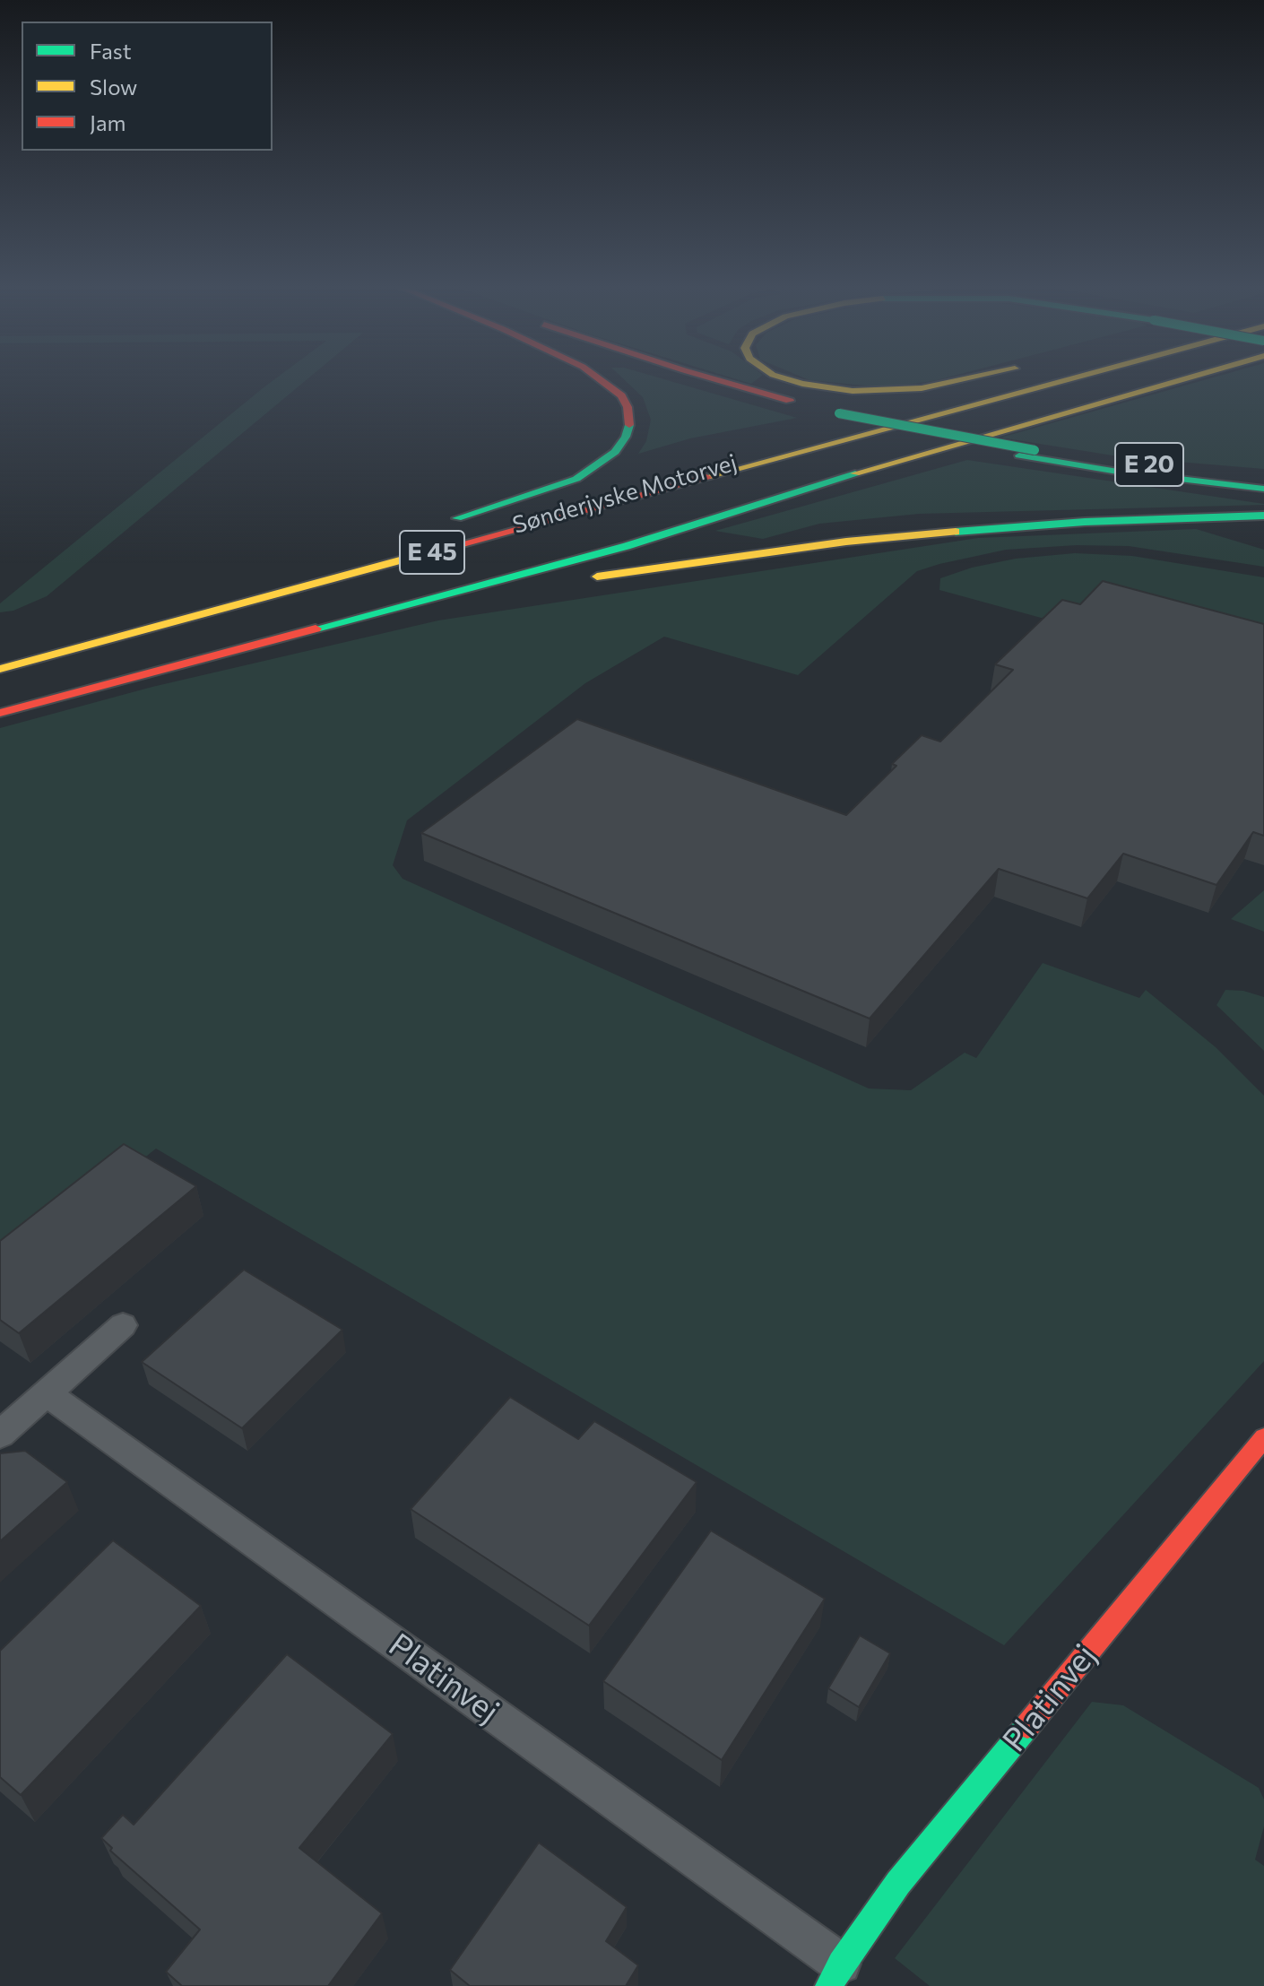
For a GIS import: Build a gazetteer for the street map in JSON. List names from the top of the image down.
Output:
{
  "streets": {
    "main road": [
      "E 20",
      "Sønderjyske Motorvej",
      "E 45",
      "Platinvej"
    ]
  },
  "legend": ["Fast", "Slow", "Jam"]
}
